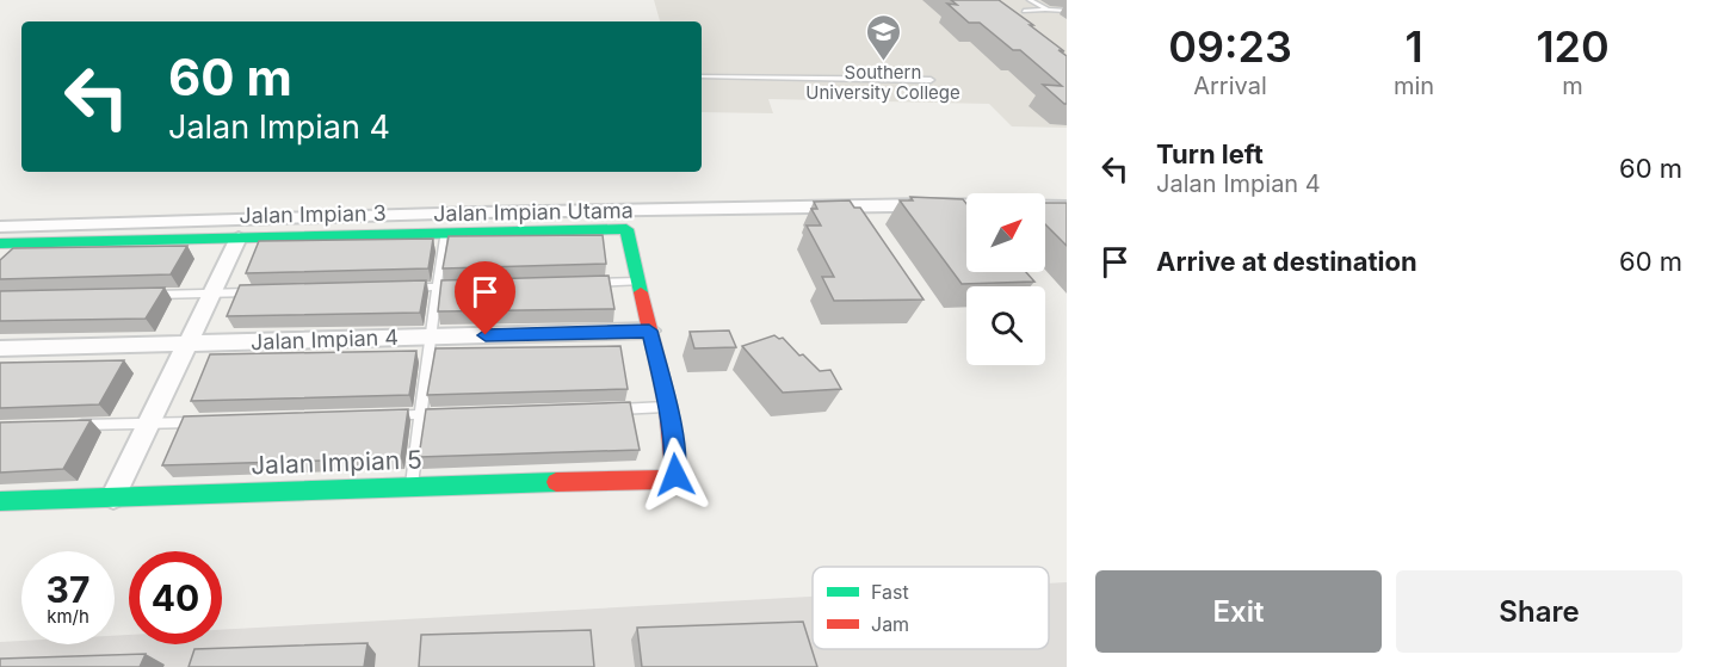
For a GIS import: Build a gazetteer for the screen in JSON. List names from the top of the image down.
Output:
{
  "streets": {
    "street": [
      "Jalan Impian Utama",
      "Jalan Impian 3",
      "Jalan Impian 4",
      "Jalan Impian 5"
    ]
  },
  "places": {
    "school or university": ["Southern University College"]
  },
  "legend": ["Fast", "Jam"],
  "north": "top right",
  "page": {
    "eta": [
      "09:23",
      "Arrival",
      "1",
      "min",
      "120",
      "m"
    ],
    "turn": ["60 m", "Jalan Impian 4"],
    "list": [
      {
        "name": "Turn left",
        "note": "Jalan Impian 4",
        "value": "60 m"
      },
      {
        "name": "Arrive at destination",
        "value": "60 m"
      }
    ],
    "speed": "37 km/h",
    "limit": "40",
    "buttons": ["Exit", "Share"]
  }
}
